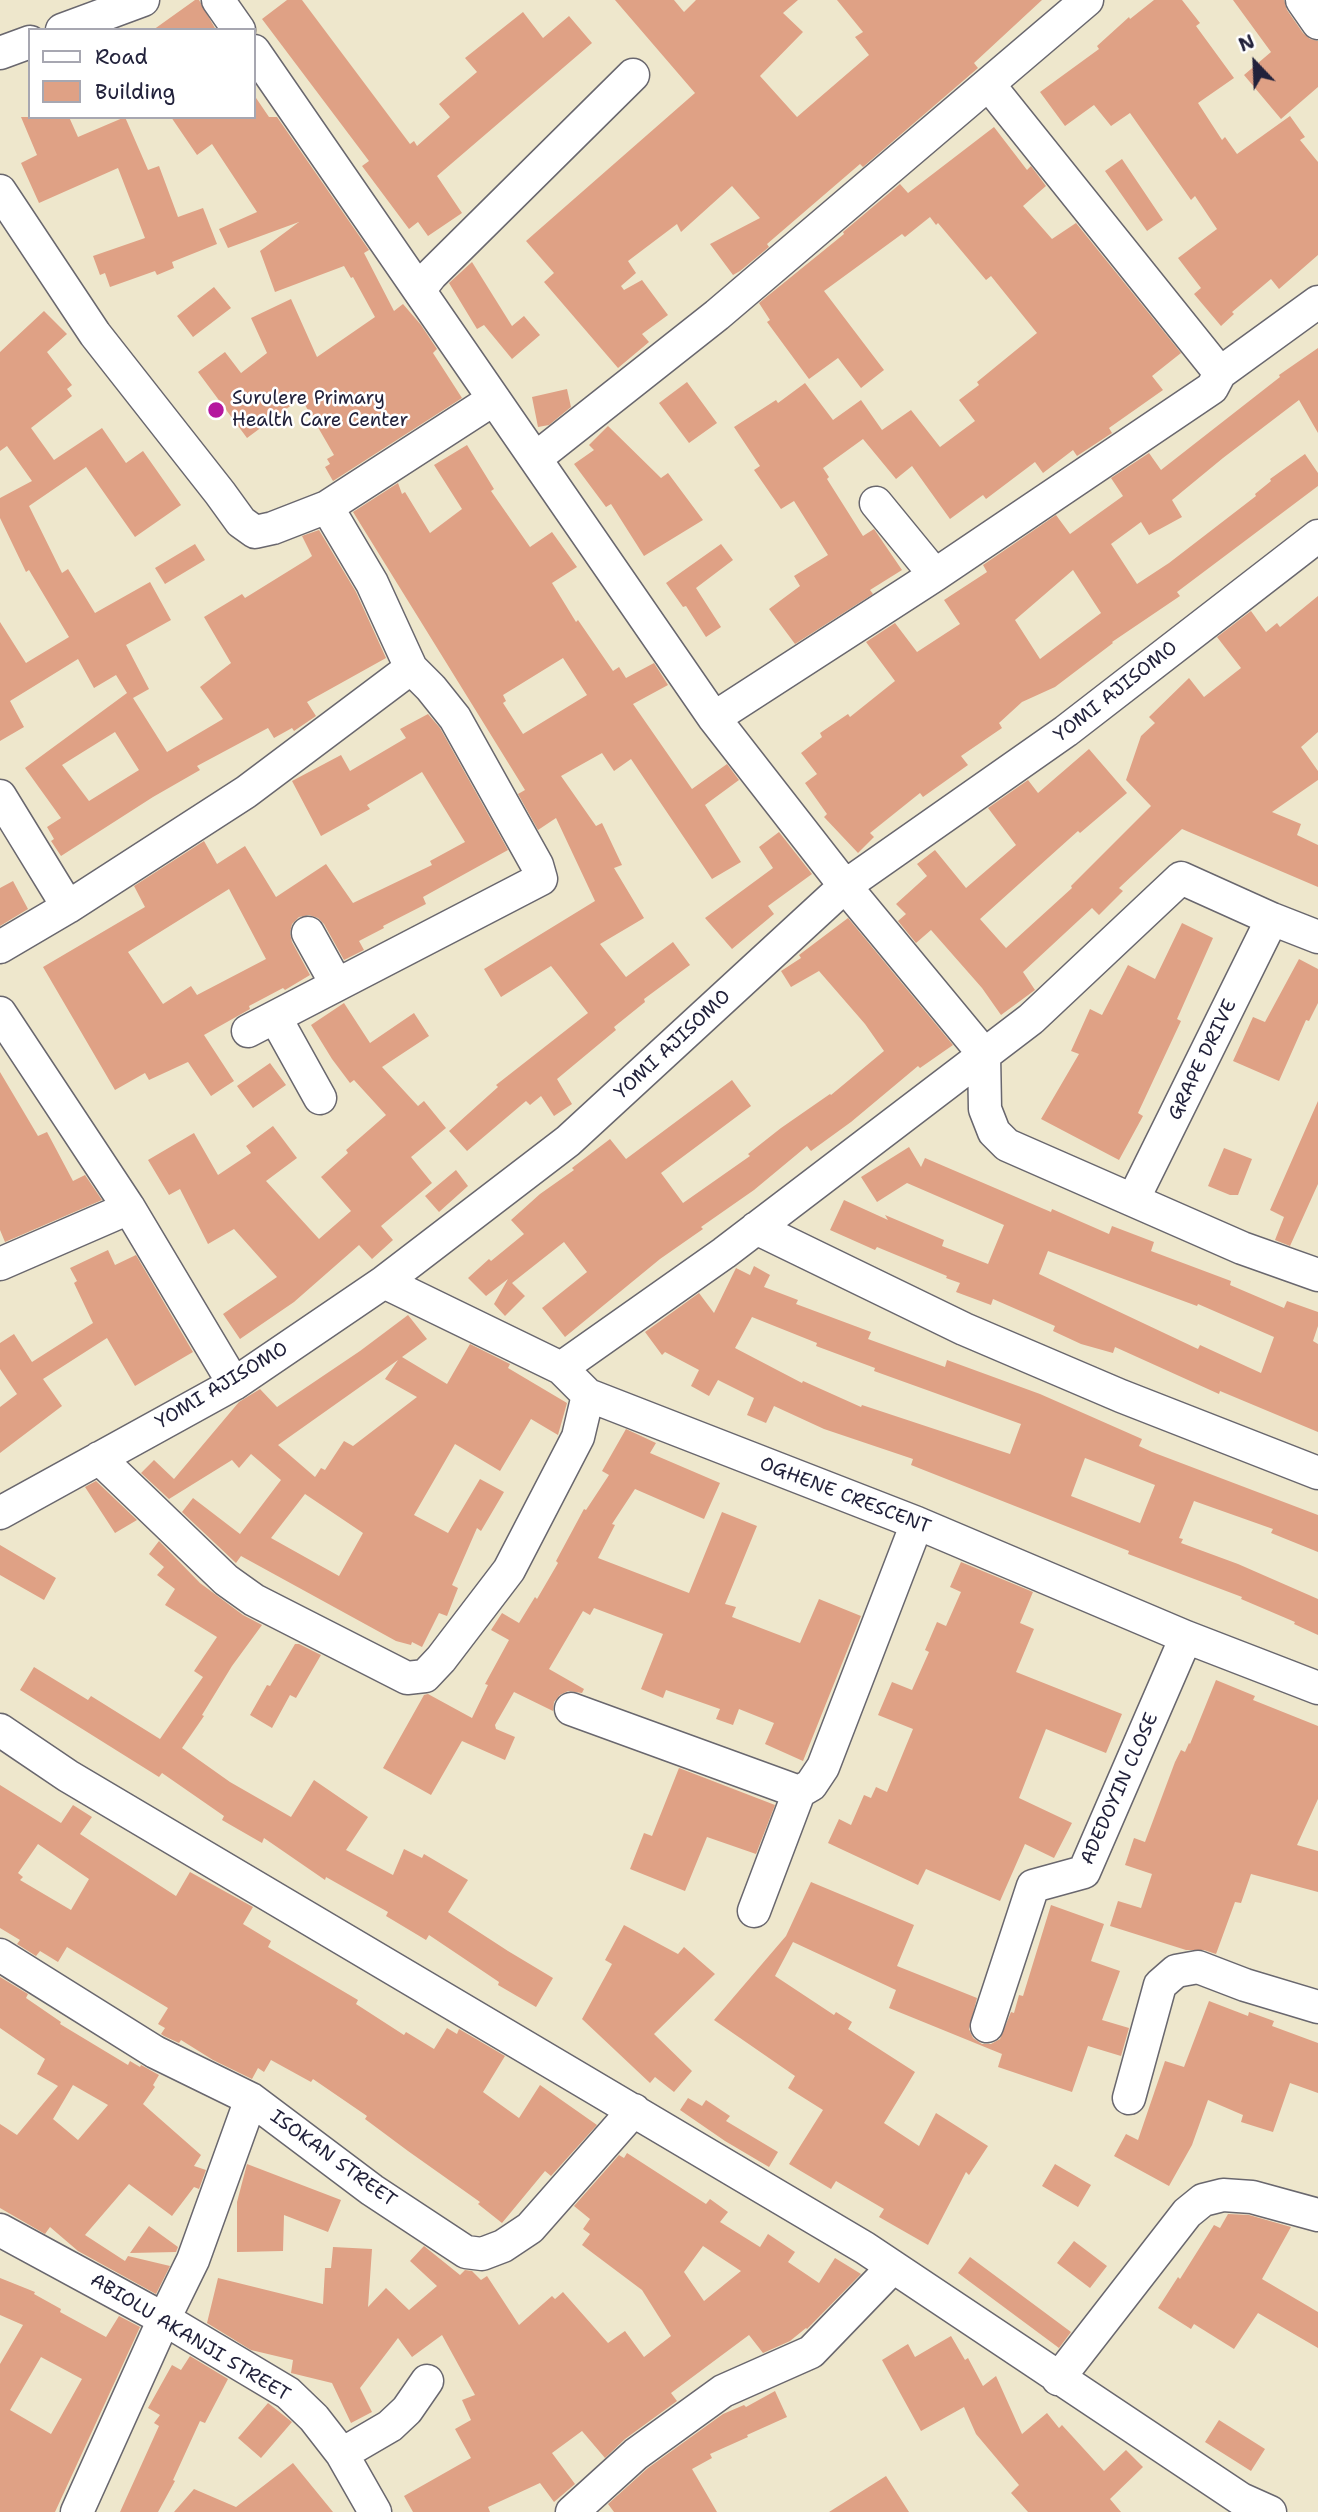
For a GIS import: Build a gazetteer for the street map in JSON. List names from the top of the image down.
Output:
{
  "streets": {
    "street": [
      "YOMI AJISOMO",
      "GRAPE DRIVE",
      "OGHENE CRESCENT",
      "ADEDOYIN CLOSE",
      "ISOKAN STREET",
      "ABIOLU AKANJI STREET"
    ]
  },
  "crossings": [
    ["YOMI AJISOMO", "OGHENE CRESCENT"],
    ["OGHENE CRESCENT", "ADEDOYIN CLOSE"]
  ],
  "places": ["Surulere Primary Health Care Center"],
  "legend": ["Road", "Building"],
  "north": "top left"
}
